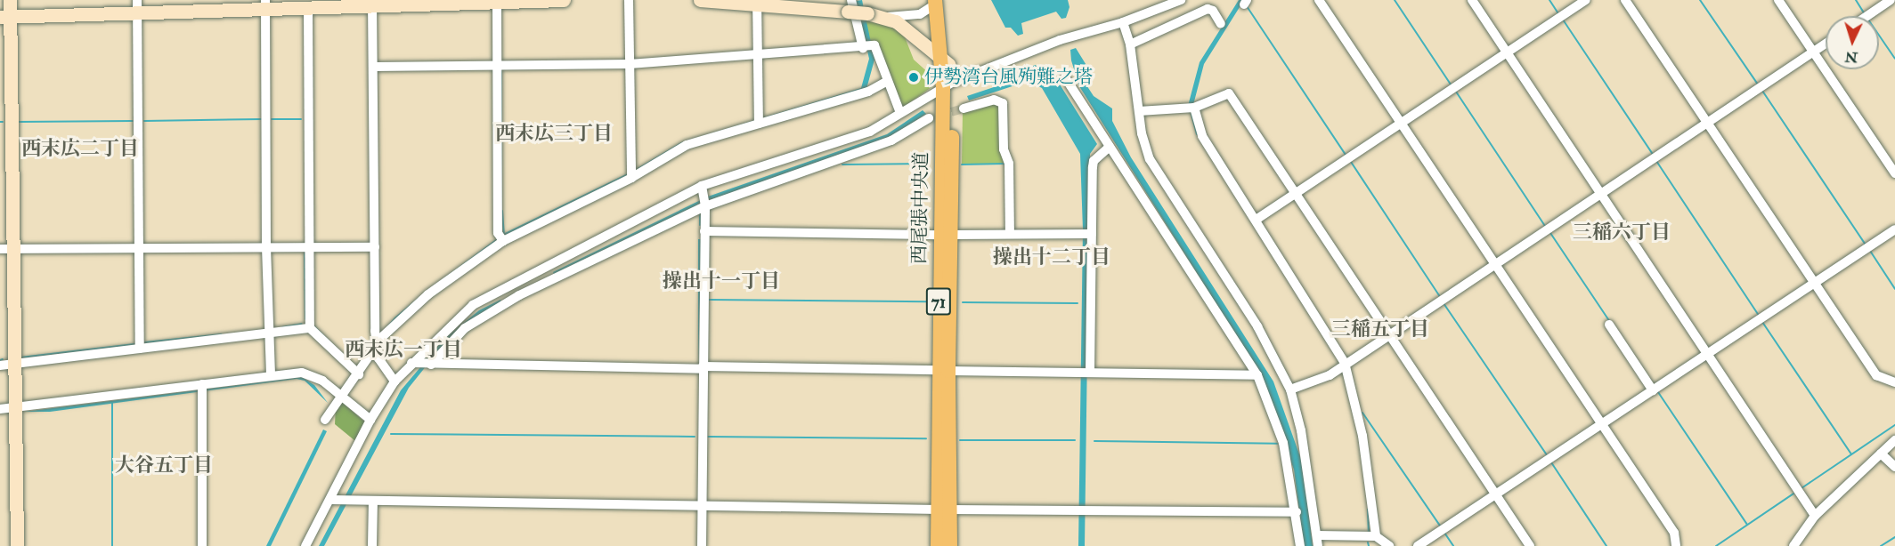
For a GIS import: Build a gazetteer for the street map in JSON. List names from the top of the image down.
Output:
{
  "streets": {
    "main road": ["西尾張中央道", "71"]
  },
  "districts": [
    "西末広三丁目",
    "西末広二丁目",
    "三稲六丁目",
    "操出十二丁目",
    "操出十一丁目",
    "三稲五丁目",
    "西末広一丁目",
    "大谷五丁目"
  ],
  "places": ["伊勢湾台風殉難之塔"],
  "north": "bottom"
}
